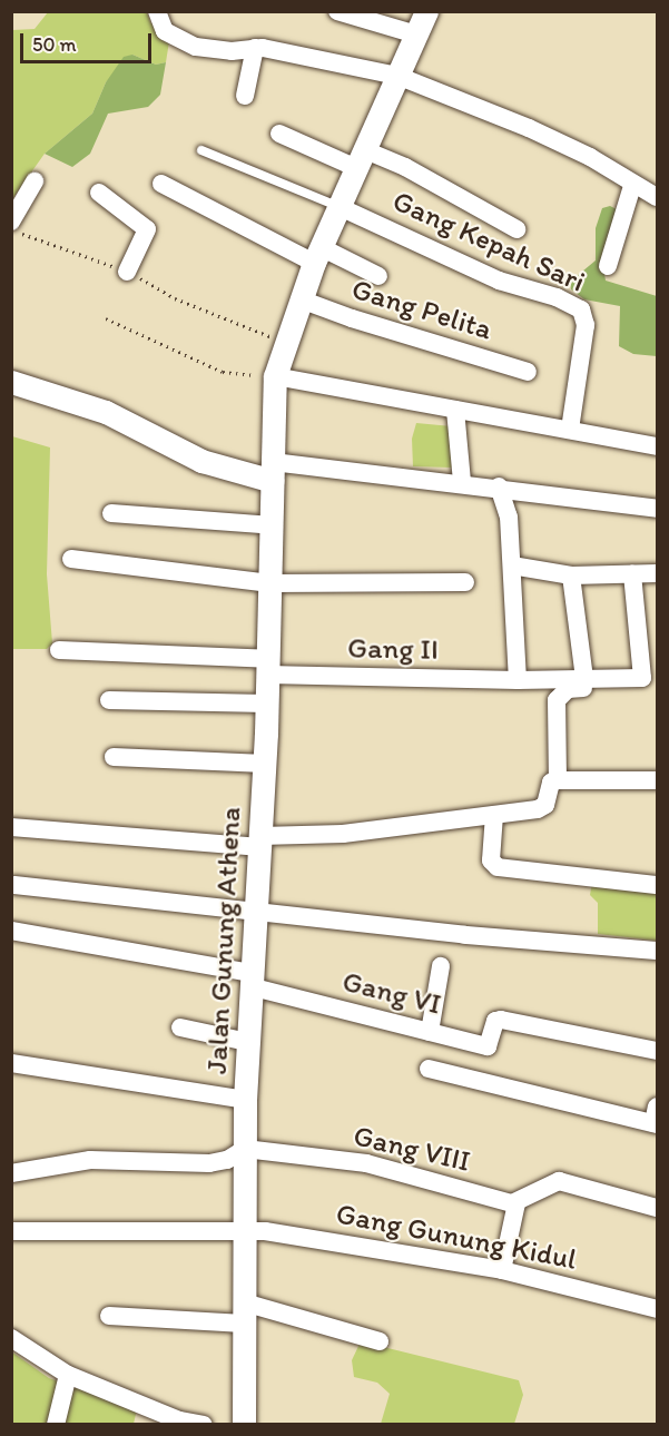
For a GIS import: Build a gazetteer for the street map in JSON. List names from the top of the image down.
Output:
{
  "streets": {
    "street": [
      "Gang Kepah Sari",
      "Gang Pelita",
      "Gang II",
      "Jalan Gunung Athena",
      "Gang VI",
      "Gang VIII",
      "Gang Gunung Kidul"
    ]
  },
  "crossings": [
    ["Gang Kepah Sari", "Jalan Gunung Athena"],
    ["Gang Pelita", "Jalan Gunung Athena"],
    ["Gang II", "Jalan Gunung Athena"],
    ["Jalan Gunung Athena", "Gang VI"],
    ["Jalan Gunung Athena", "Gang VIII"],
    ["Jalan Gunung Athena", "Gang Gunung Kidul"]
  ],
  "scale_bar": "50 m"
}
